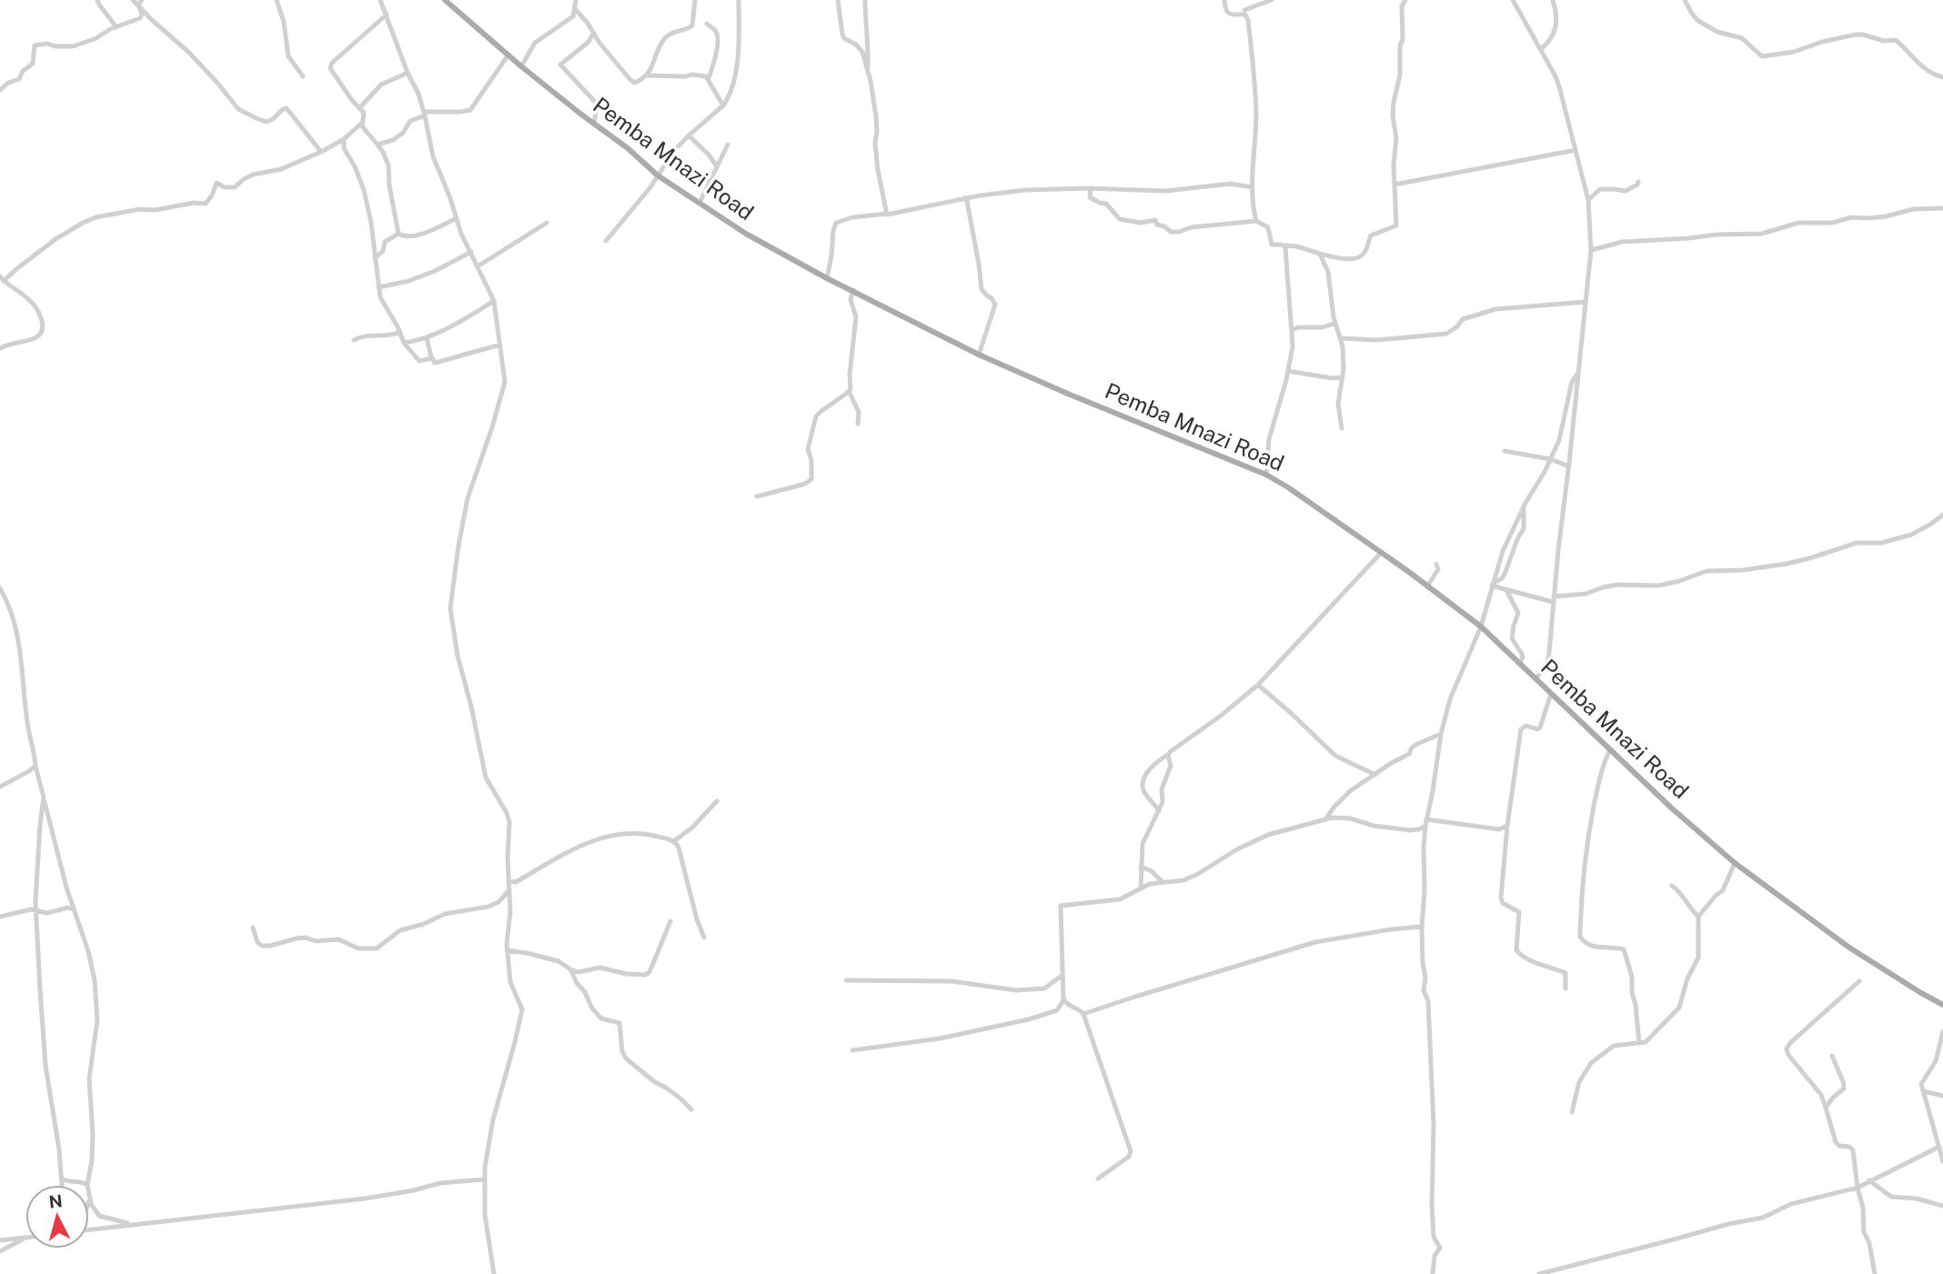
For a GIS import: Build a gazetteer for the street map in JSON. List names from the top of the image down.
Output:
{
  "streets": {
    "main road": ["Pemba Mnazi Road"]
  },
  "north": "top"
}
